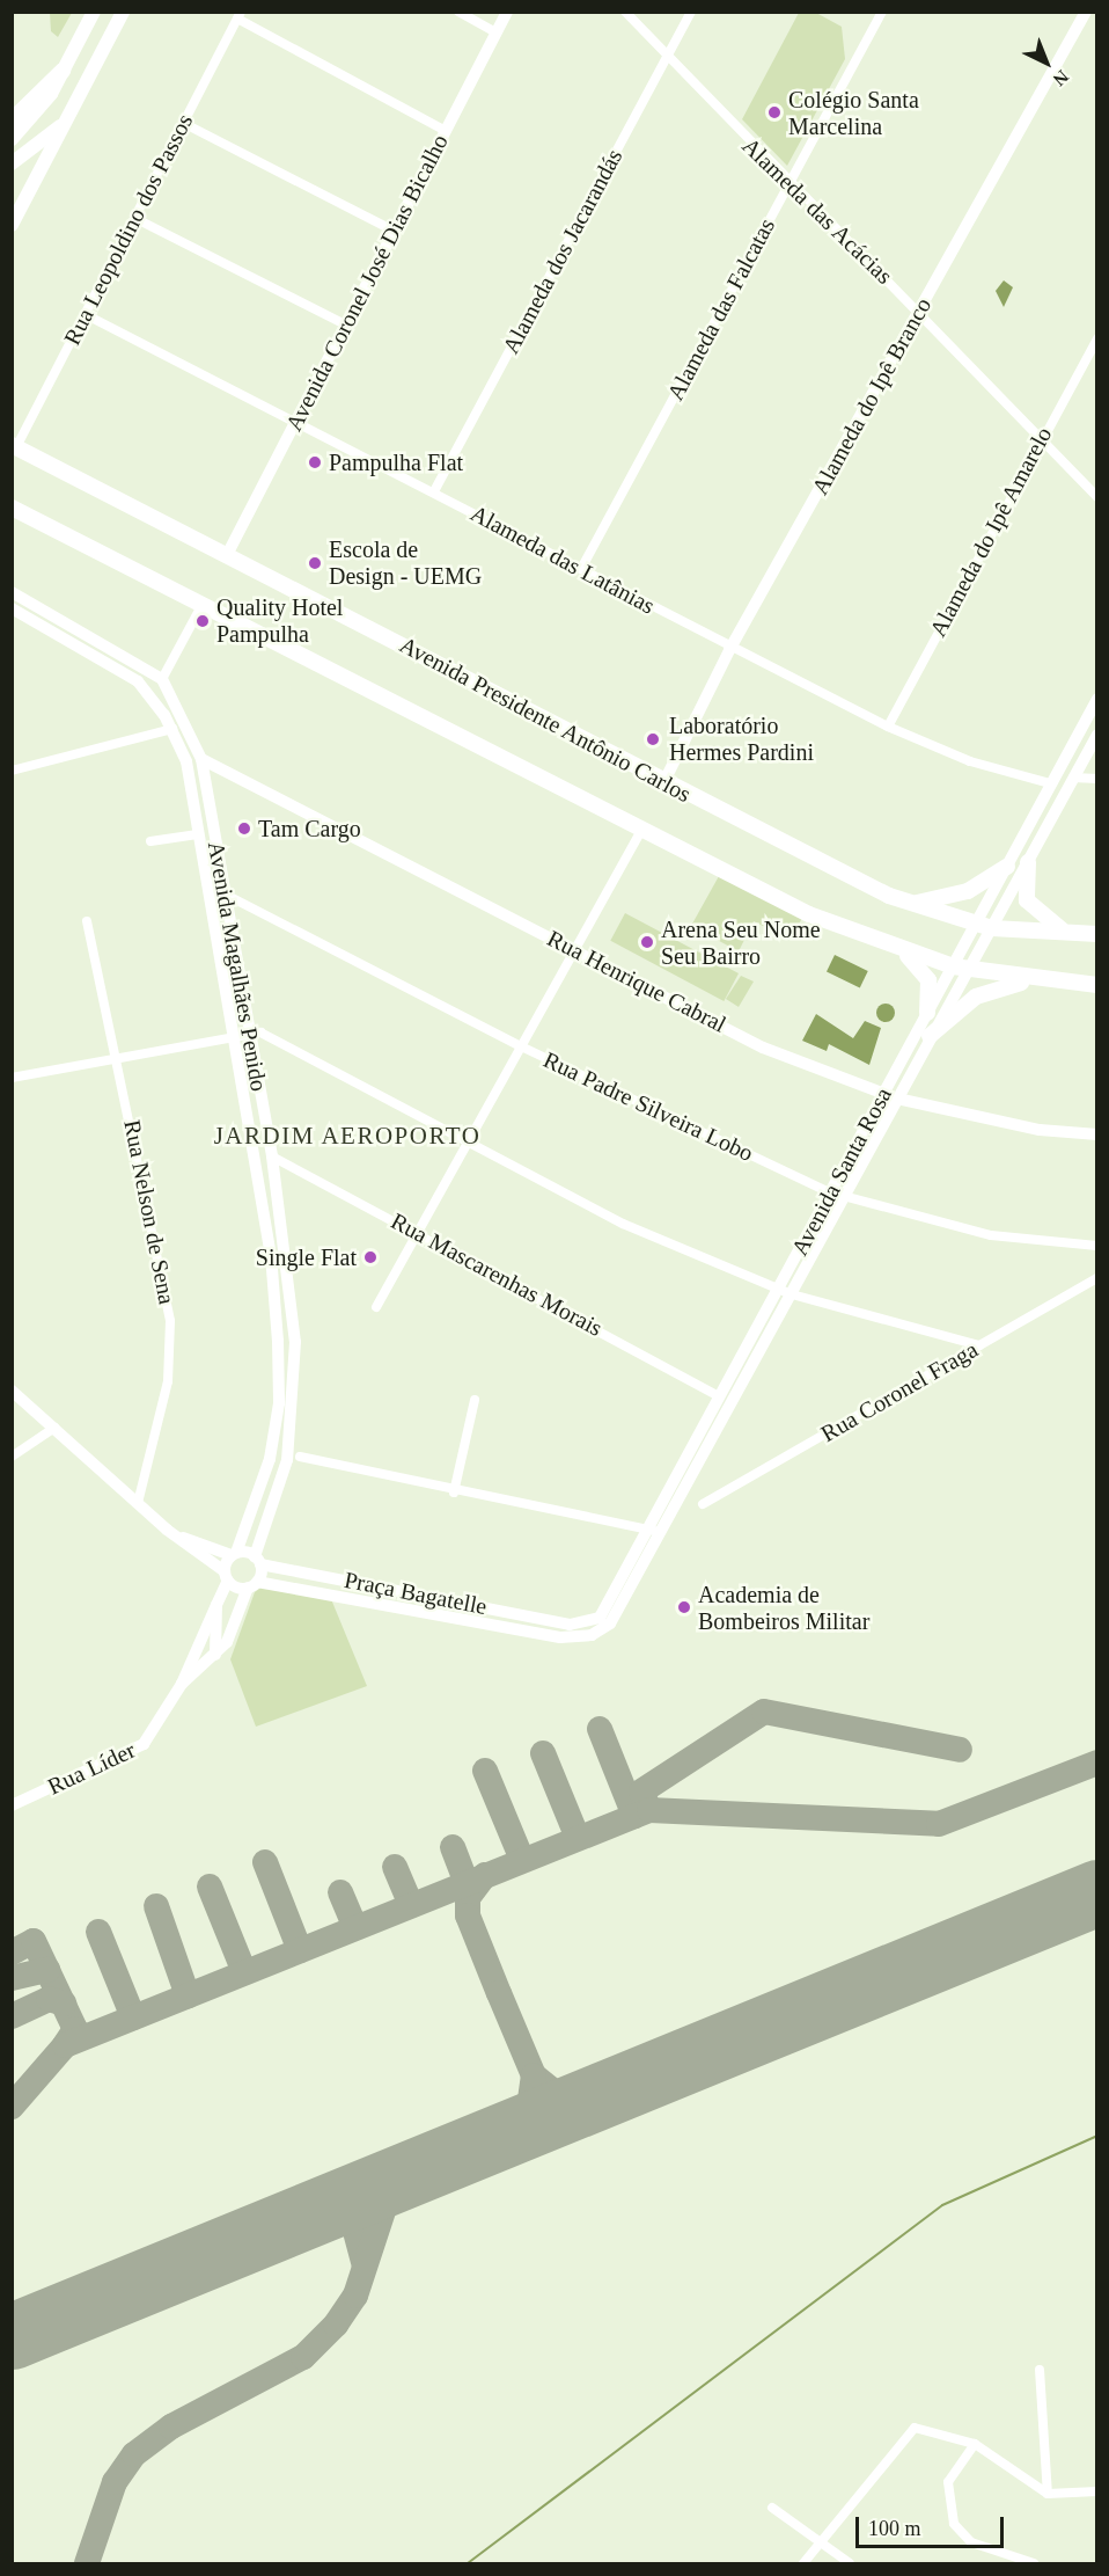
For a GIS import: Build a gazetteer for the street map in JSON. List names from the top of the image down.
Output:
{
  "streets": {
    "highway": ["Avenida Presidente Antônio Carlos"],
    "street": [
      "Alameda das Acácias",
      "Rua Leopoldino dos Passos",
      "Alameda dos Jacarandás",
      "Avenida Coronel José Dias Bicalho",
      "Alameda das Falcatas",
      "Alameda do Ipê Branco",
      "Alameda do Ipê Amarelo",
      "Alameda das Latânias",
      "Avenida Magalhães Penido",
      "Rua Henrique Cabral",
      "Rua Padre Silveira Lobo",
      "Avenida Santa Rosa",
      "Rua Nelson de Sena",
      "Rua Mascarenhas Morais",
      "Rua Coronel Fraga",
      "Praça Bagatelle",
      "Rua Líder"
    ]
  },
  "crossings": [
    ["Alameda das Acácias", "Alameda dos Jacarandás"],
    ["Alameda das Acácias", "Alameda das Falcatas"],
    ["Alameda das Acácias", "Alameda do Ipê Branco"],
    ["Alameda das Acácias", "Alameda do Ipê Amarelo"],
    ["Rua Leopoldino dos Passos", "Alameda das Latânias"],
    ["Rua Leopoldino dos Passos", "Avenida Presidente Antônio Carlos"],
    ["Alameda dos Jacarandás", "Alameda das Latânias"],
    ["Avenida Coronel José Dias Bicalho", "Alameda das Latânias"],
    ["Avenida Coronel José Dias Bicalho", "Avenida Presidente Antônio Carlos"],
    ["Alameda das Falcatas", "Alameda das Latânias"],
    ["Alameda do Ipê Branco", "Alameda das Latânias"],
    ["Alameda do Ipê Branco", "Avenida Presidente Antônio Carlos"],
    ["Alameda do Ipê Amarelo", "Alameda das Latânias"],
    ["Alameda das Latânias", "Avenida Santa Rosa"],
    ["Avenida Presidente Antônio Carlos", "Avenida Santa Rosa"],
    ["Avenida Magalhães Penido", "Rua Henrique Cabral"],
    ["Avenida Magalhães Penido", "Rua Padre Silveira Lobo"],
    ["Avenida Magalhães Penido", "Rua Mascarenhas Morais"],
    ["Avenida Magalhães Penido", "Praça Bagatelle"],
    ["Avenida Magalhães Penido", "Rua Líder"],
    ["Rua Henrique Cabral", "Avenida Santa Rosa"],
    ["Rua Padre Silveira Lobo", "Avenida Santa Rosa"],
    ["Avenida Santa Rosa", "Rua Mascarenhas Morais"],
    ["Avenida Santa Rosa", "Praça Bagatelle"],
    ["Praça Bagatelle", "Rua Líder"]
  ],
  "districts": ["JARDIM AEROPORTO"],
  "places": [
    "Colégio Santa Marcelina",
    "Pampulha Flat",
    "Escola de Design - UEMG",
    "Quality Hotel Pampulha",
    "Laboratório Hermes Pardini",
    "Tam Cargo",
    "Arena Seu Nome Seu Bairro",
    "Single Flat",
    "Academia de Bombeiros Militar"
  ],
  "scale_bar": "100 m",
  "north": "bottom right"
}
